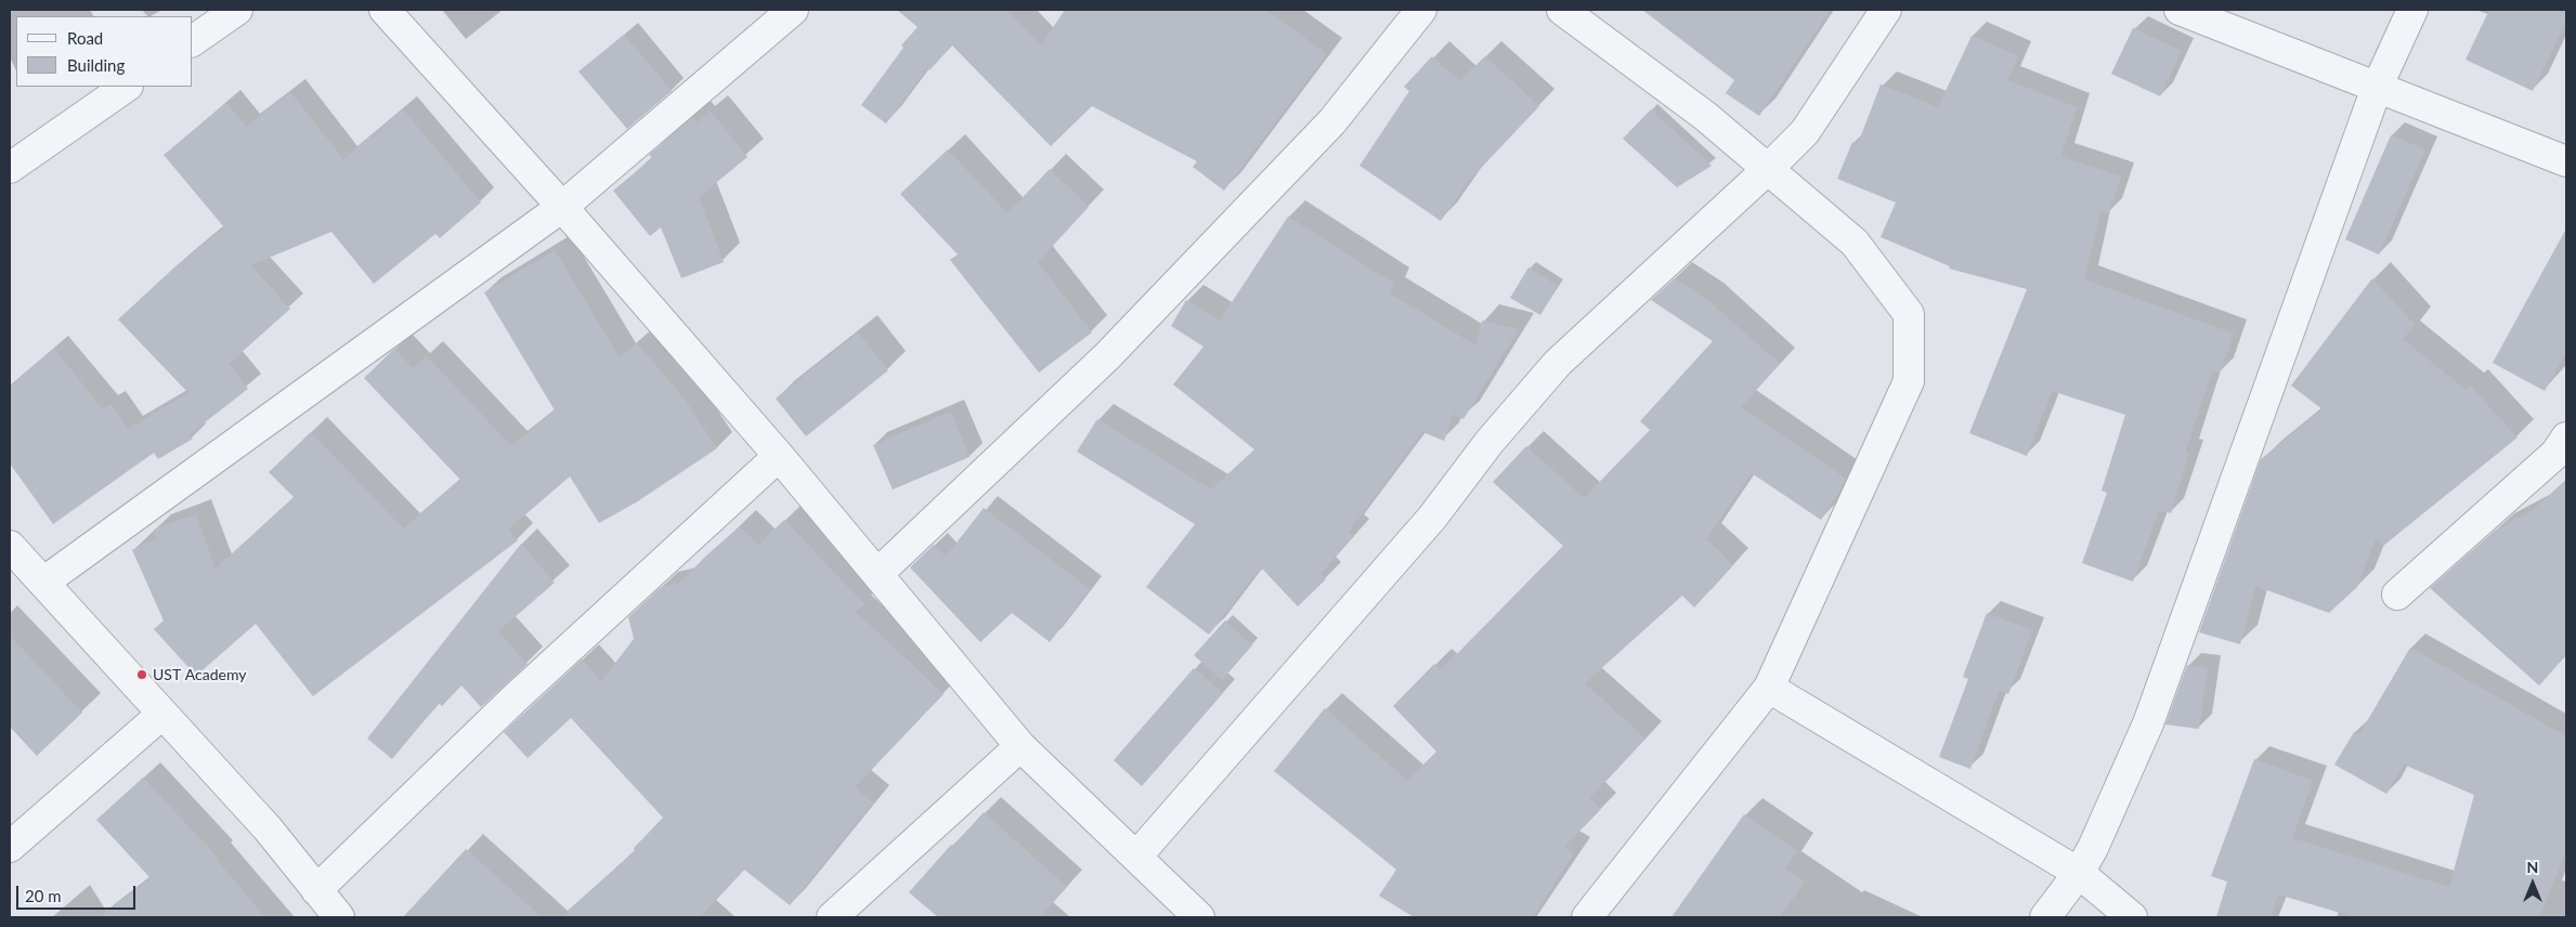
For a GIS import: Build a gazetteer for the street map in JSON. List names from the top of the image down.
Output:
{
  "places": ["UST Academy"],
  "legend": ["Road", "Building"],
  "scale_bar": "20 m",
  "north": "top"
}
